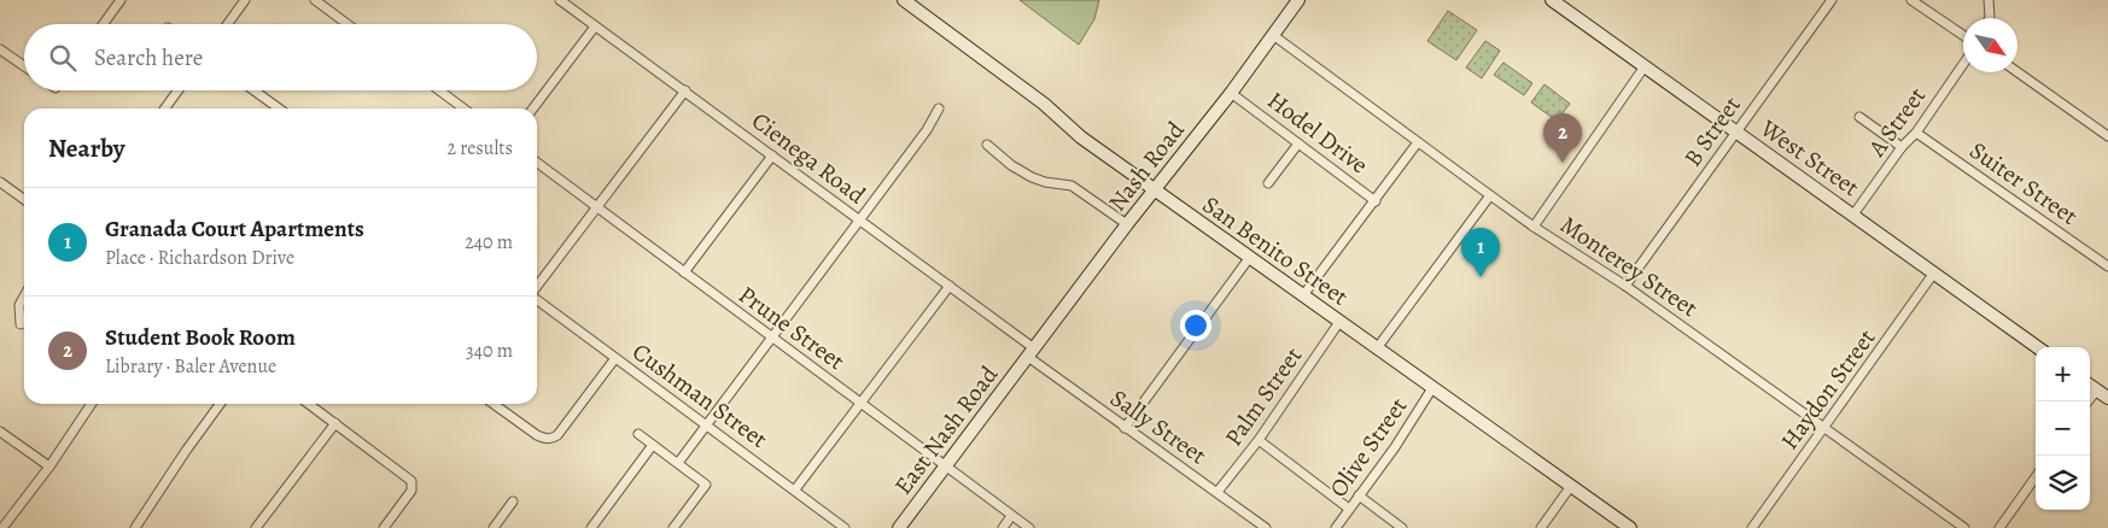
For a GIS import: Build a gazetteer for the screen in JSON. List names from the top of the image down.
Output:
{
  "streets": {
    "street": [
      "A Street",
      "B Street",
      "Hodel Drive",
      "Cienega Road",
      "West Street",
      "Nash Road",
      "Suiter Street",
      "San Benito Street",
      "Monterey Street",
      "Prune Street",
      "Haydon Street",
      "Cushman Street",
      "Palm Street",
      "Sally Street",
      "East Nash Road",
      "Olive Street"
    ]
  },
  "crossings": [
    ["A Street", "West Street"],
    ["A Street", "Suiter Street"],
    ["B Street", "West Street"],
    ["B Street", "Monterey Street"],
    ["Cienega Road", "Nash Road"],
    ["Cienega Road", "Sally Street"],
    ["Cienega Road", "East Nash Road"],
    ["West Street", "Haydon Street"],
    ["Nash Road", "San Benito Street"],
    ["Nash Road", "Monterey Street"],
    ["Nash Road", "Sally Street"],
    ["Nash Road", "East Nash Road"],
    ["San Benito Street", "Palm Street"],
    ["San Benito Street", "Olive Street"],
    ["Monterey Street", "Haydon Street"],
    ["Prune Street", "East Nash Road"],
    ["Palm Street", "Sally Street"],
    ["Sally Street", "East Nash Road"]
  ],
  "north": "bottom right",
  "page": {
    "search": "Search here",
    "heading": ["Nearby", "2 results"],
    "pins": ["2", "1"],
    "list": [
      {
        "mark": "1",
        "name": "Granada Court Apartments",
        "note": "Place · Richardson Drive",
        "value": "240 m"
      },
      {
        "mark": "2",
        "name": "Student Book Room",
        "note": "Library · Baler Avenue",
        "value": "340 m"
      }
    ],
    "map_buttons": ["+", "−"]
  }
}
